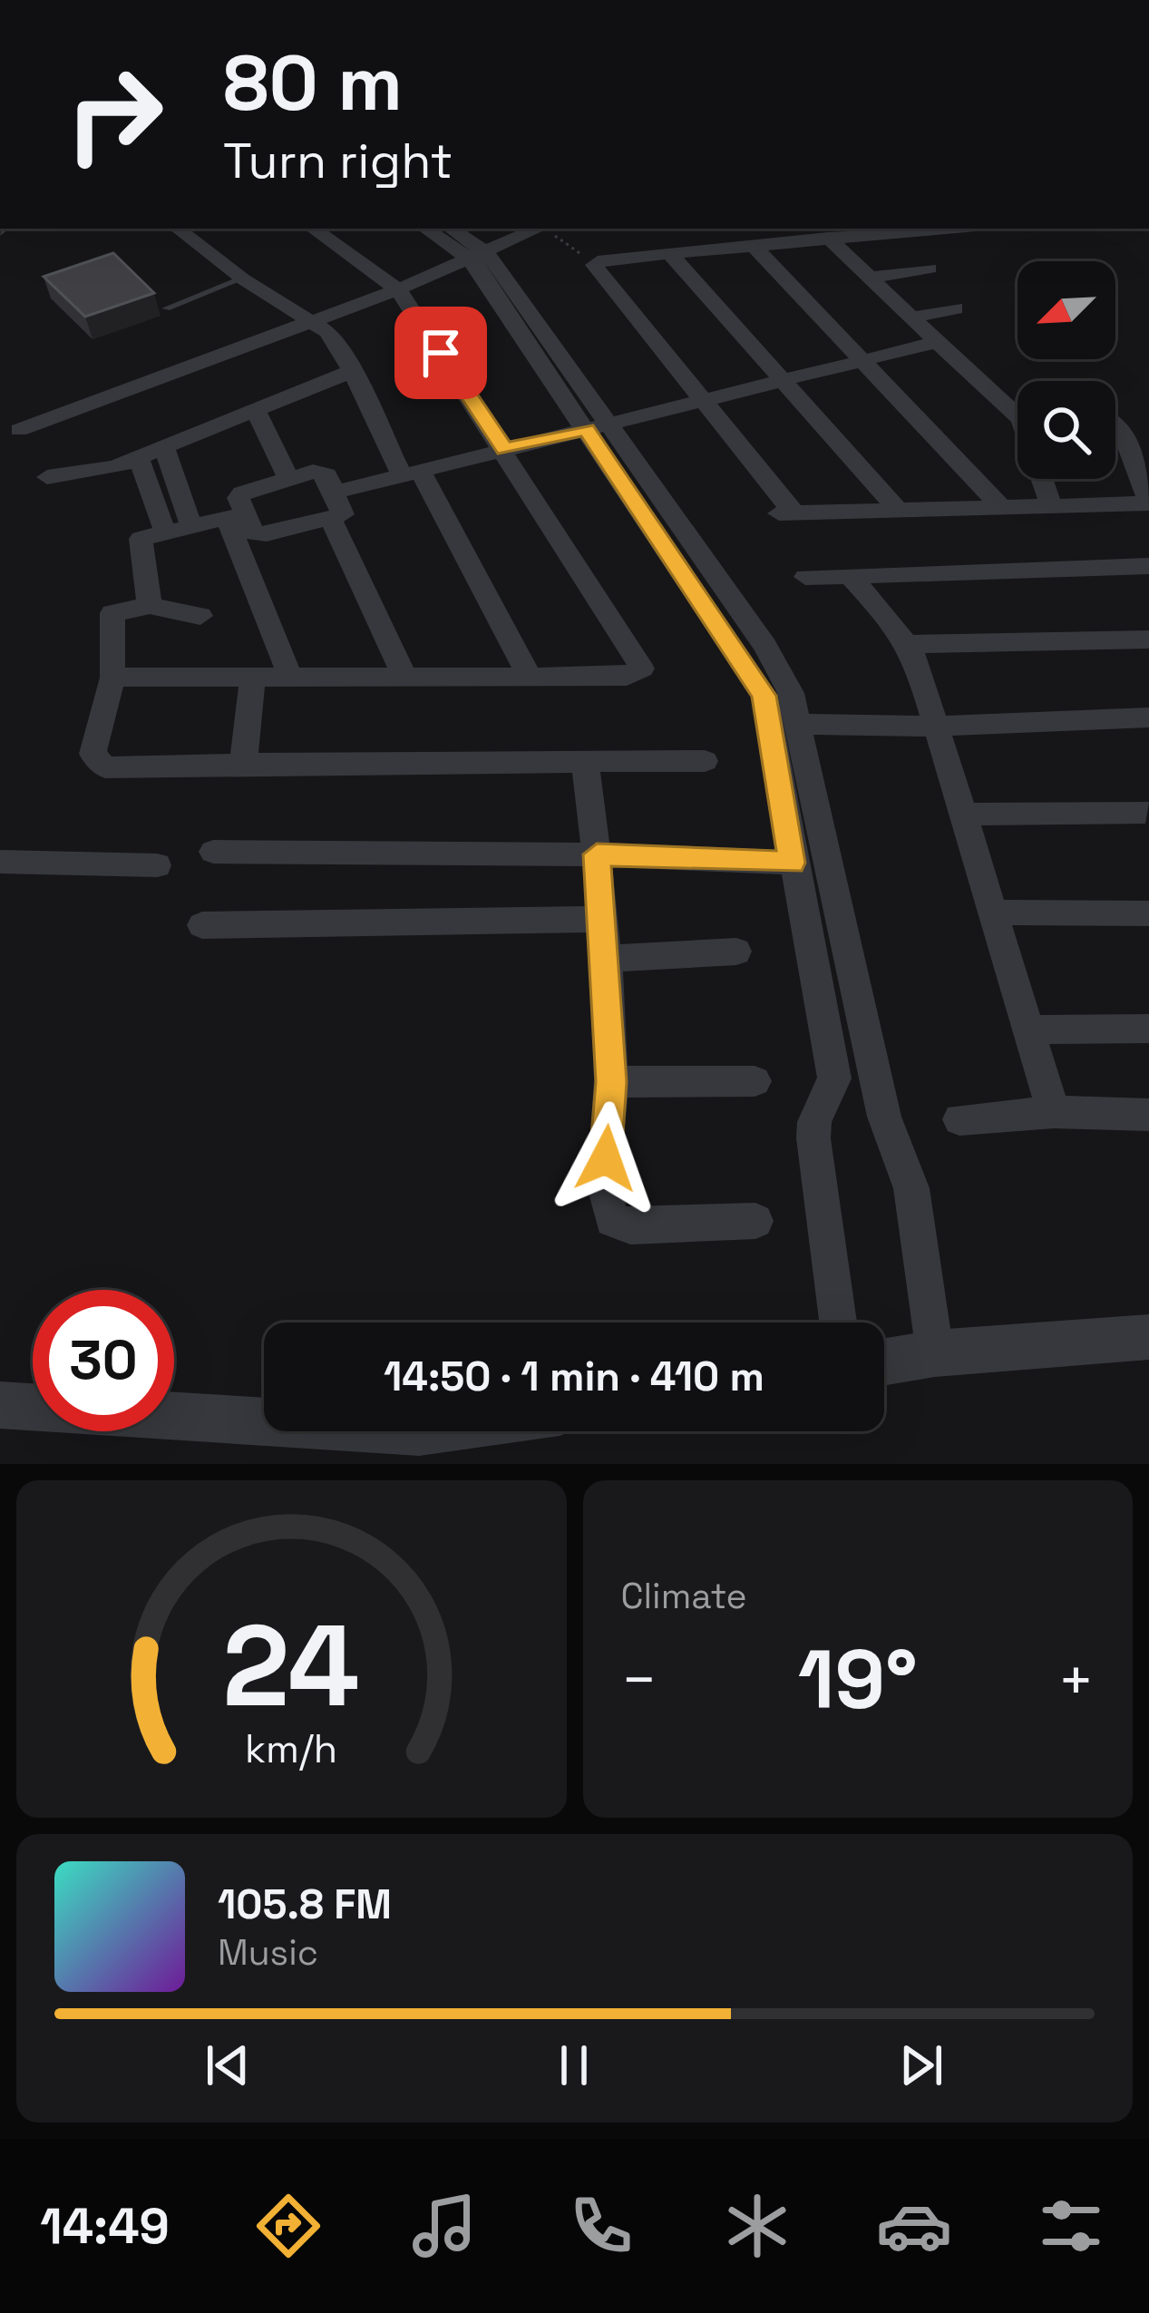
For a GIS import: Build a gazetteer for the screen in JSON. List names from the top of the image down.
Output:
{
  "north": "bottom left",
  "page": {
    "turn": ["80 m", "Turn right"],
    "limit": "30",
    "trip": "14:50 · 1 min · 410 m",
    "tile": "Climate",
    "heat": ["−", "19°", "+"],
    "song": ["105.8 FM", "Music"],
    "tabs": "14:49",
    "gauge": ["24", "km/h"]
  }
}
